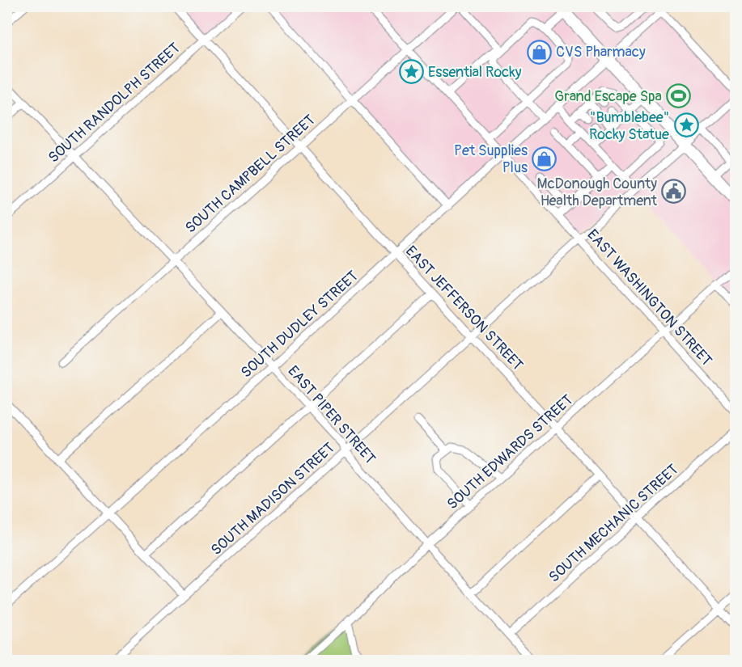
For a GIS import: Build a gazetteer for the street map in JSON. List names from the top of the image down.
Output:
{
  "streets": {
    "street": [
      "SOUTH RANDOLPH STREET",
      "SOUTH CAMPBELL STREET",
      "EAST WASHINGTON STREET",
      "EAST JEFFERSON STREET",
      "SOUTH DUDLEY STREET",
      "EAST PIPER STREET",
      "SOUTH EDWARDS STREET",
      "SOUTH MADISON STREET",
      "SOUTH MECHANIC STREET"
    ]
  },
  "crossings": [
    ["SOUTH RANDOLPH STREET", "EAST JEFFERSON STREET"],
    ["SOUTH RANDOLPH STREET", "EAST PIPER STREET"],
    ["SOUTH CAMPBELL STREET", "EAST WASHINGTON STREET"],
    ["SOUTH CAMPBELL STREET", "EAST JEFFERSON STREET"],
    ["SOUTH CAMPBELL STREET", "EAST PIPER STREET"],
    ["EAST WASHINGTON STREET", "SOUTH DUDLEY STREET"],
    ["EAST WASHINGTON STREET", "SOUTH EDWARDS STREET"],
    ["EAST WASHINGTON STREET", "SOUTH MADISON STREET"],
    ["EAST JEFFERSON STREET", "SOUTH DUDLEY STREET"],
    ["EAST JEFFERSON STREET", "SOUTH EDWARDS STREET"],
    ["EAST JEFFERSON STREET", "SOUTH MADISON STREET"],
    ["EAST JEFFERSON STREET", "SOUTH MECHANIC STREET"],
    ["SOUTH DUDLEY STREET", "EAST PIPER STREET"],
    ["EAST PIPER STREET", "SOUTH EDWARDS STREET"],
    ["EAST PIPER STREET", "SOUTH MADISON STREET"],
    ["EAST PIPER STREET", "SOUTH MECHANIC STREET"]
  ],
  "places": {
    "shop": ["CVS Pharmacy", "Pet Supplies Plus"],
    "place": ["Essential Rocky", "\"Bumblebee\" Rocky Statue"],
    "sports": ["Grand Escape Spa"],
    "public building": ["McDonough County Health Department"]
  }
}
